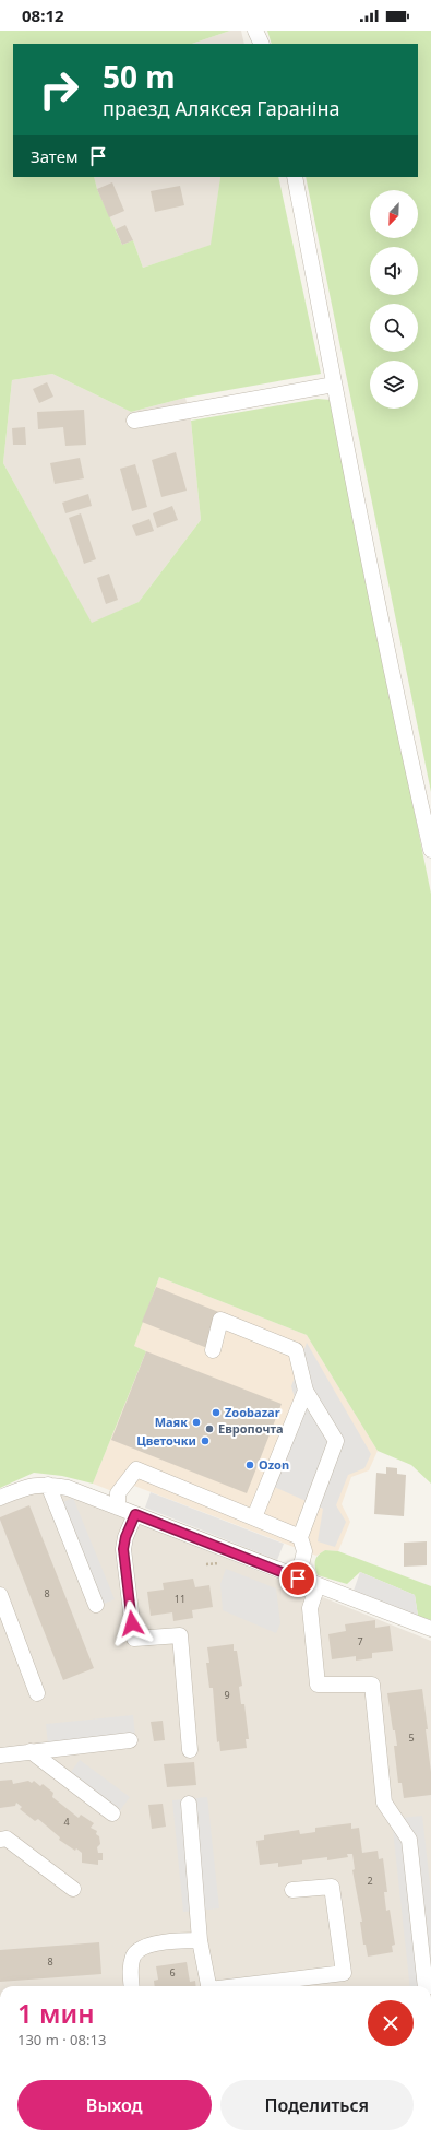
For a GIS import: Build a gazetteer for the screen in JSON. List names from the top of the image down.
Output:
{
  "places": [
    "Zoobazar",
    "Маяк",
    "Европочта",
    "Цветочки",
    "Ozon"
  ],
  "house_numbers": [
    "8",
    "11",
    "7",
    "9",
    "5",
    "4",
    "2",
    "8",
    "6"
  ],
  "north": "bottom left",
  "page": {
    "status": "08:12",
    "turn": ["50 m", "праезд Аляксея Гараніна"],
    "then": "Затем",
    "heading": ["1 мин", "130 m · 08:13"],
    "buttons": ["Выход", "Поделиться"]
  }
}
